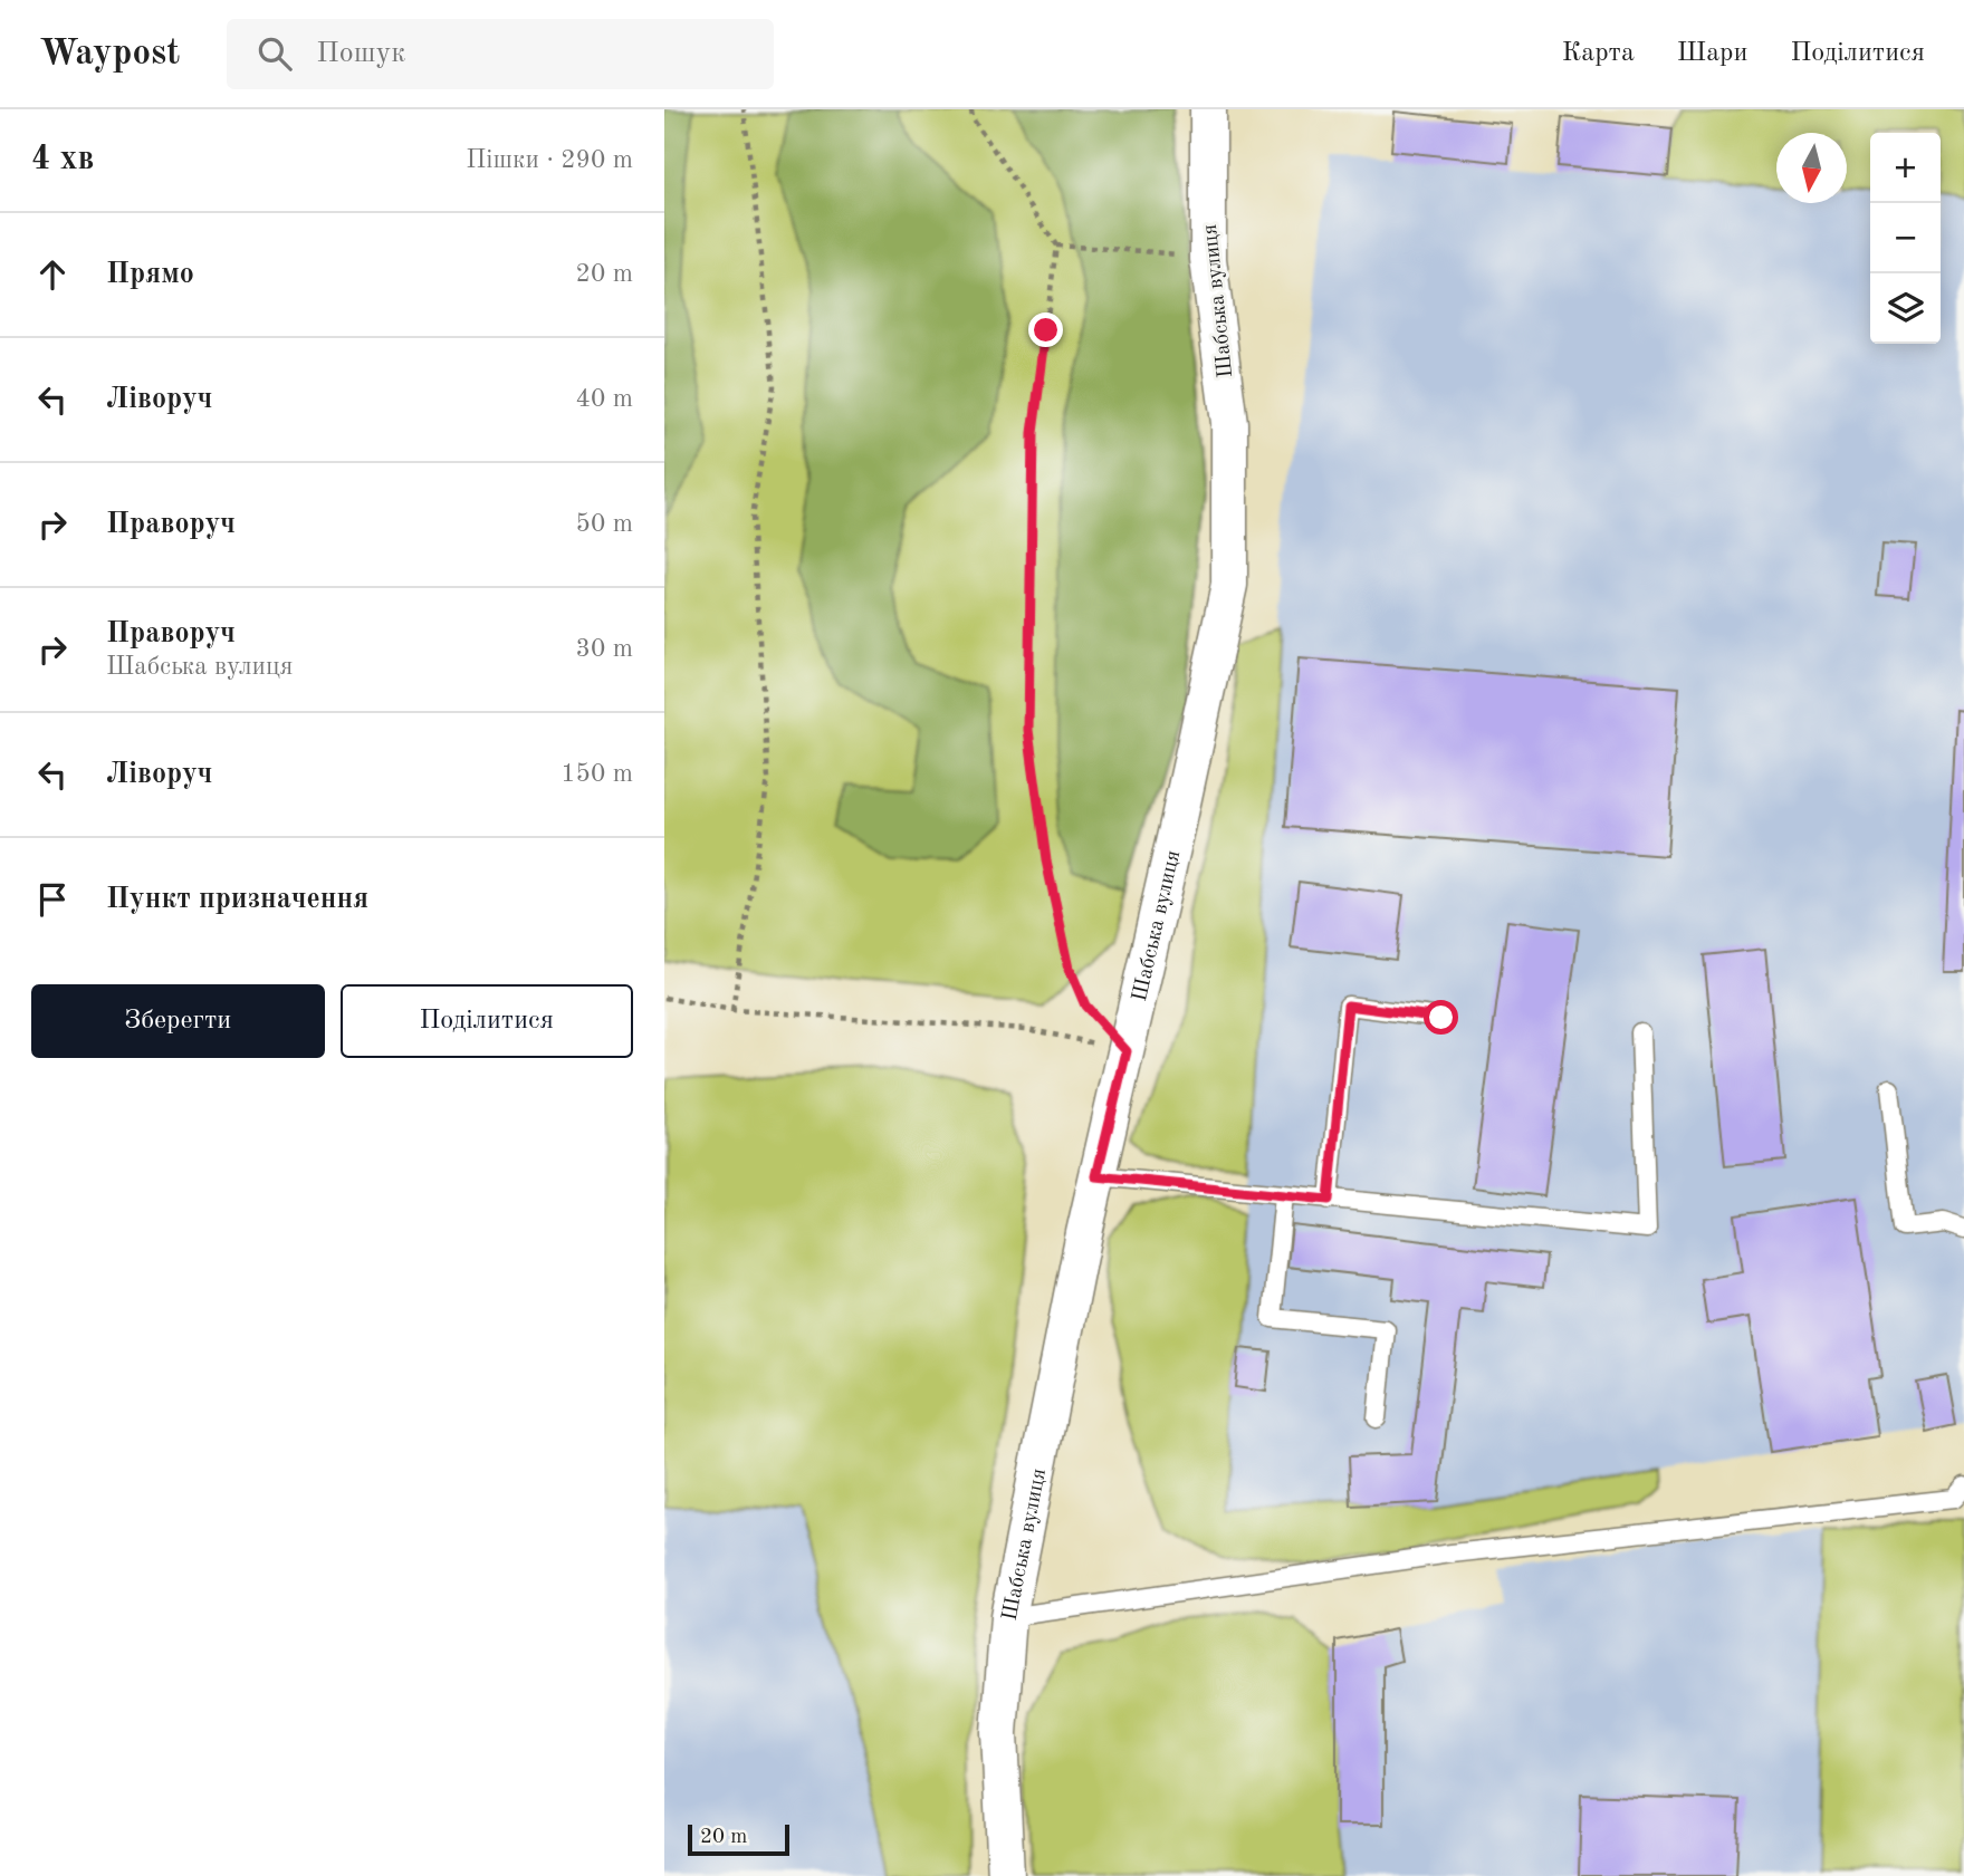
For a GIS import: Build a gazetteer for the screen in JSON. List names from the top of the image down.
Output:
{
  "streets": {
    "street": ["Шабська вулиця"]
  },
  "scale_bar": "20 m",
  "north": "bottom",
  "page": {
    "header": "Waypost",
    "search": "Пошук",
    "nav": ["Карта", "Шари", "Поділитися"],
    "heading": ["4 хв", "Пішки · 290 m"],
    "map_buttons": ["+", "−"],
    "list": [
      ["Прямо", "20 m"],
      ["Ліворуч", "40 m"],
      ["Праворуч", "50 m"],
      ["Праворуч", "Шабська вулиця", "30 m"],
      ["Ліворуч", "150 m"],
      "Пункт призначення"
    ],
    "buttons": ["Зберегти", "Поділитися"],
    "scale": "20 m"
  }
}
